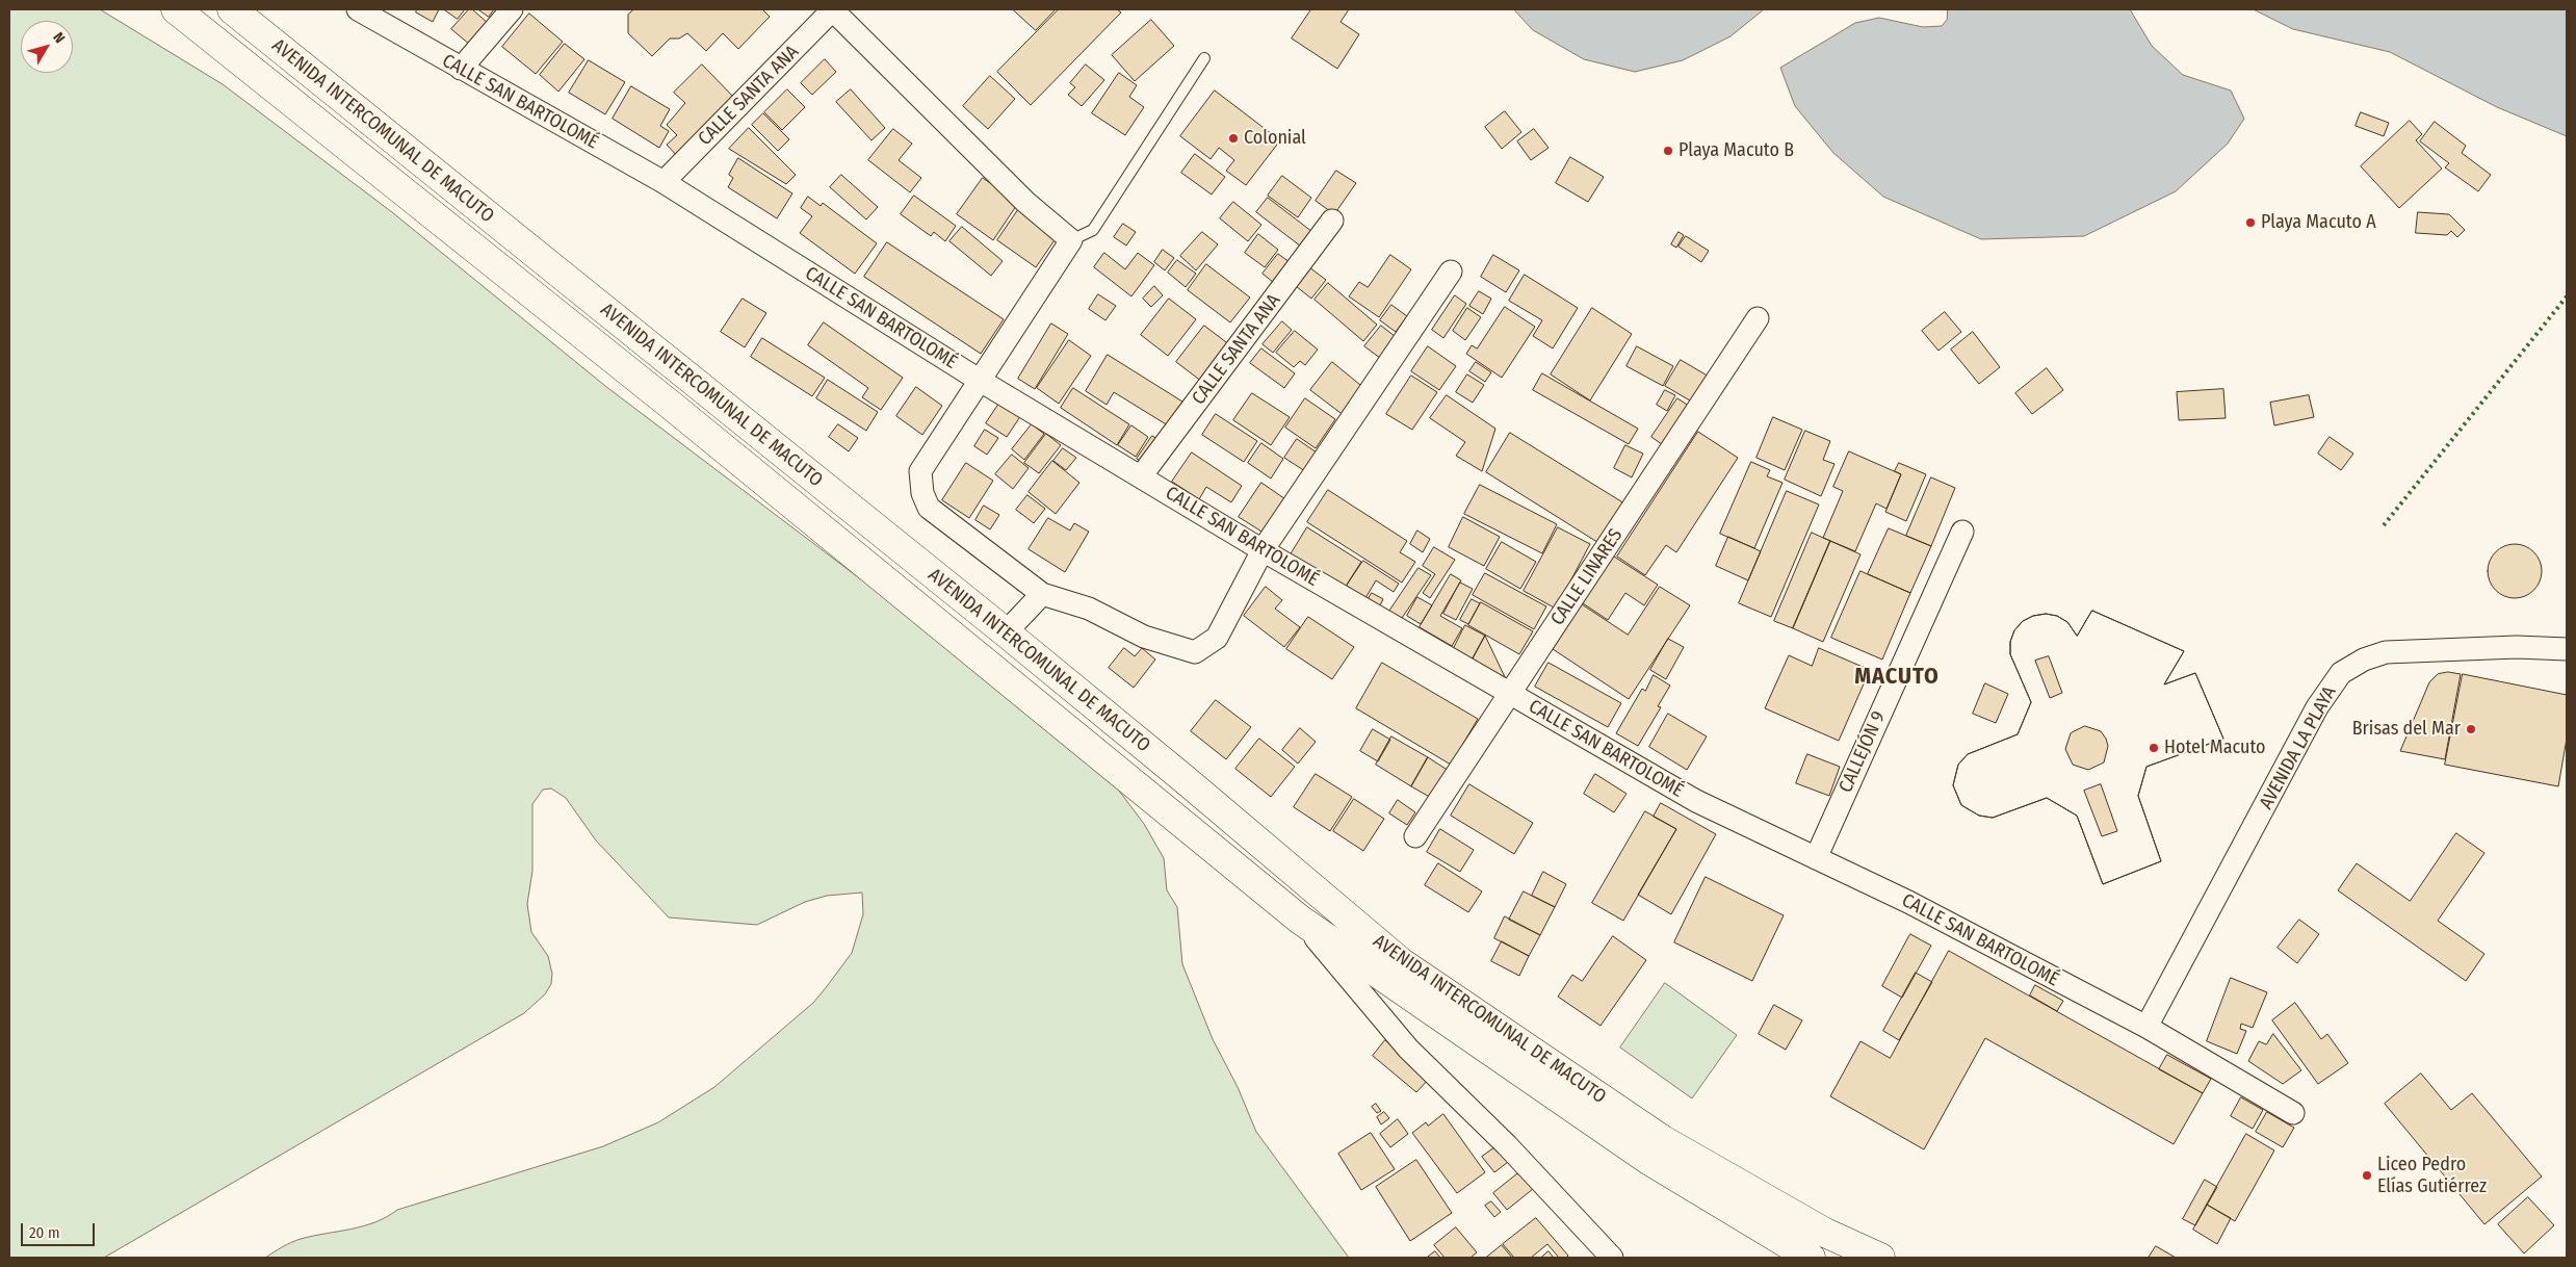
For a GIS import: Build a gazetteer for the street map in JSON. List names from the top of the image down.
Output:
{
  "streets": {
    "main road": ["AVENIDA INTERCOMUNAL DE MACUTO"],
    "street": [
      "CALLE SANTA ANA",
      "CALLE SAN BARTOLOMÉ",
      "CALLE LINARES",
      "AVENIDA LA PLAYA",
      "CALLEJÓN 9"
    ]
  },
  "crossings": [
    ["CALLE SANTA ANA", "CALLE SAN BARTOLOMÉ"],
    ["CALLE SAN BARTOLOMÉ", "CALLE LINARES"],
    ["CALLE SAN BARTOLOMÉ", "AVENIDA LA PLAYA"],
    ["CALLE SAN BARTOLOMÉ", "CALLEJÓN 9"]
  ],
  "districts": ["MACUTO"],
  "places": [
    "Colonial",
    "Playa Macuto B",
    "Playa Macuto A",
    "Brisas del Mar",
    "Hotel Macuto",
    "Liceo Pedro Elías Gutiérrez"
  ],
  "scale_bar": "20 m",
  "north": "top right"
}
